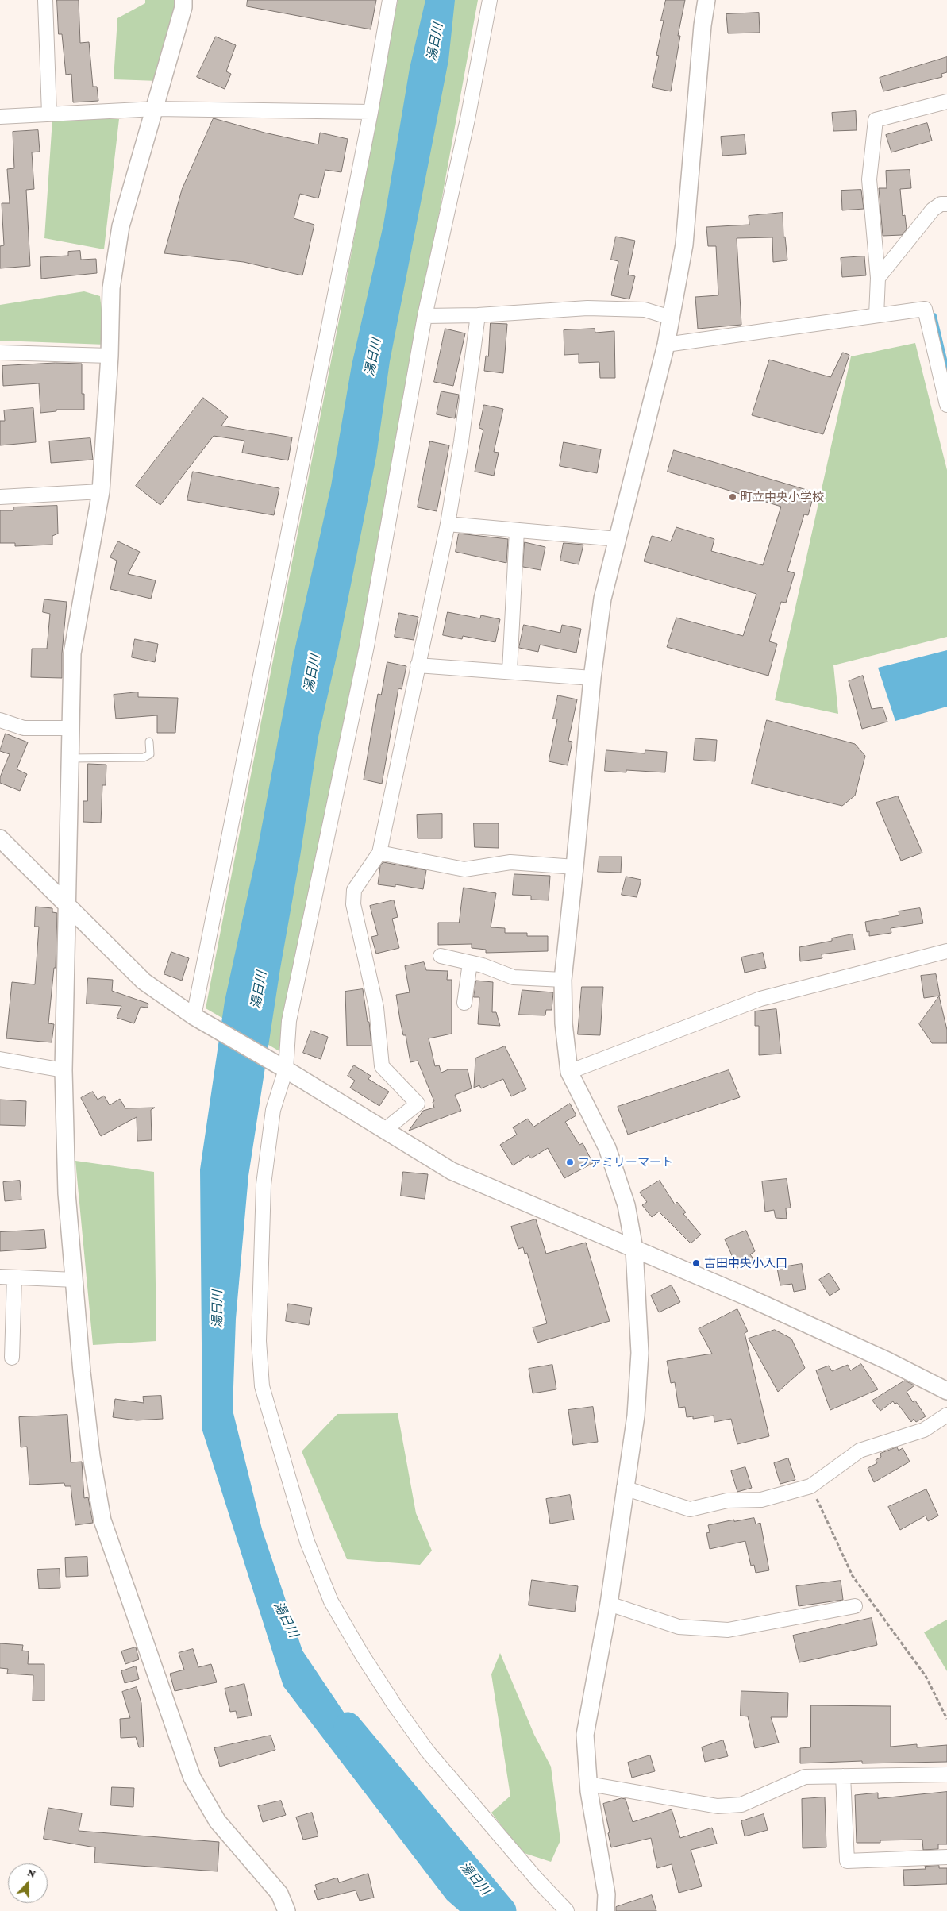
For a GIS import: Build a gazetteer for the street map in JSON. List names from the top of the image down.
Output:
{
  "water": ["湯日川"],
  "places": ["町立中央小学校", "ファミリーマート", "吉田中央小入口"],
  "north": "top"
}
